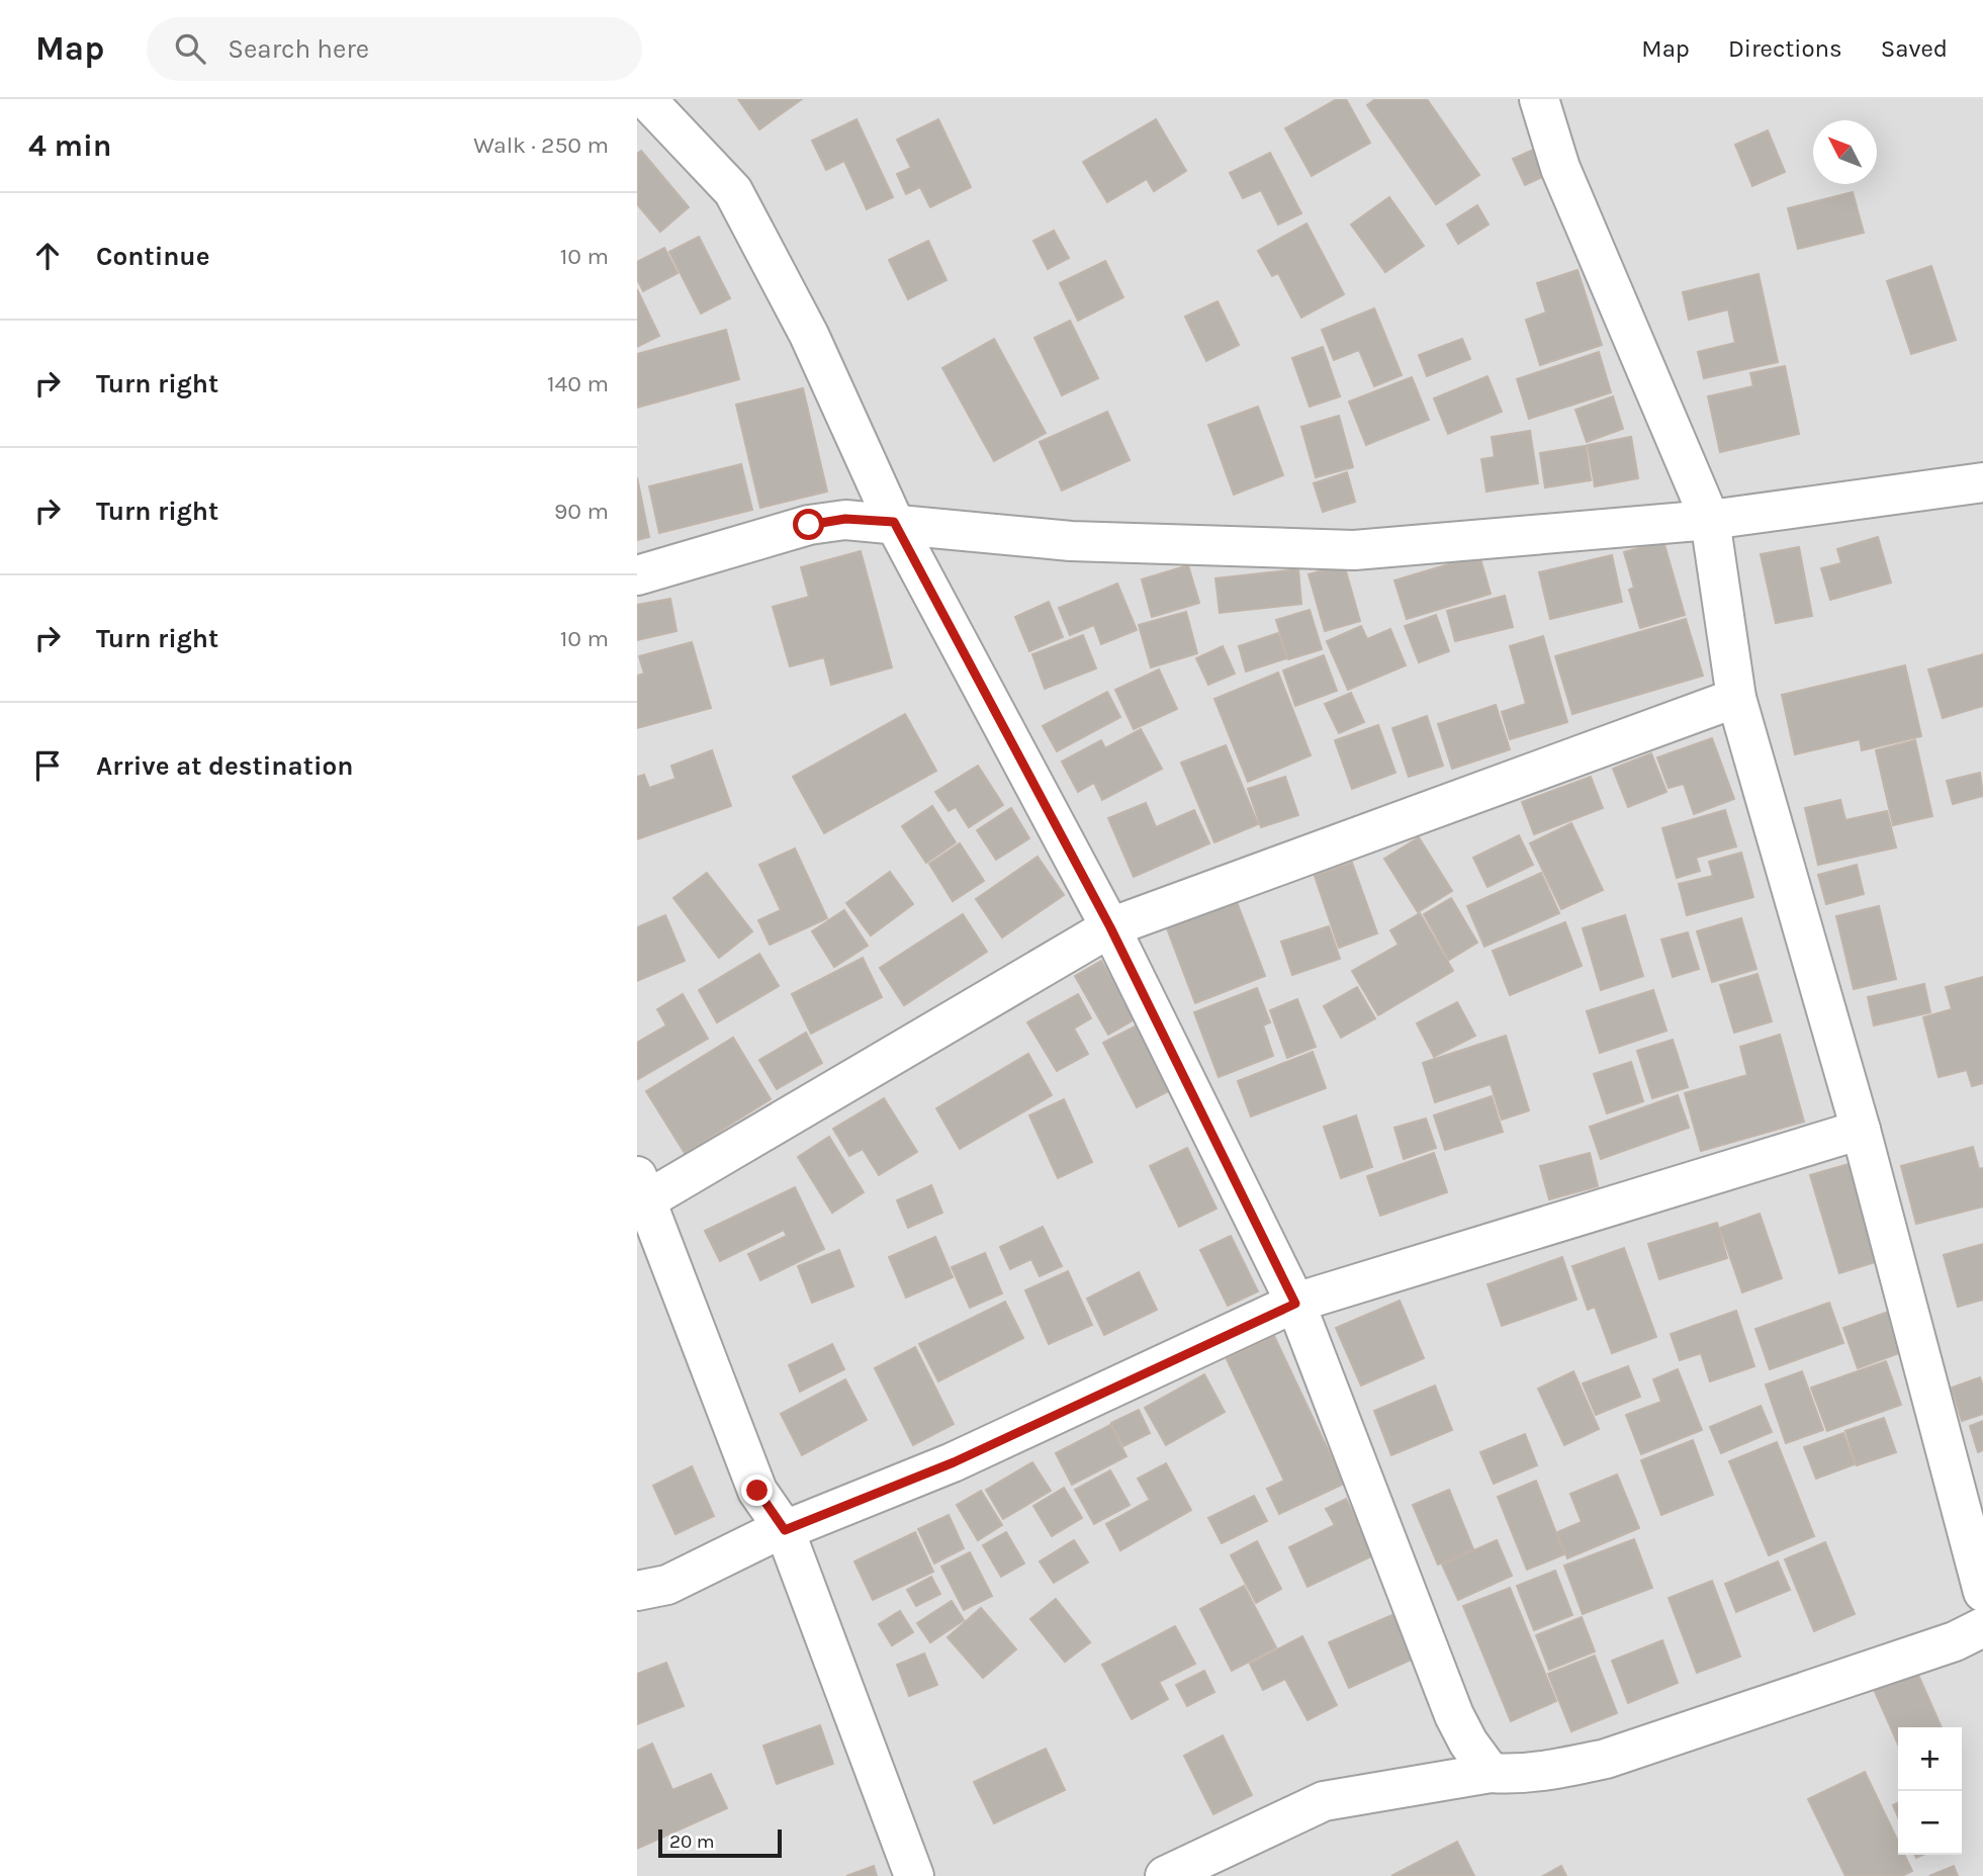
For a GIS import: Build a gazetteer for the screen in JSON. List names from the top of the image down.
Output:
{
  "scale_bar": "20 m",
  "north": "top left",
  "page": {
    "header": "Map",
    "search": "Search here",
    "nav": ["Map", "Directions", "Saved"],
    "heading": ["4 min", "Walk · 250 m"],
    "list": [
      ["Continue", "10 m"],
      ["Turn right", "140 m"],
      ["Turn right", "90 m"],
      ["Turn right", "10 m"],
      "Arrive at destination"
    ],
    "map_buttons": ["+", "−"],
    "scale": "20 m"
  }
}
